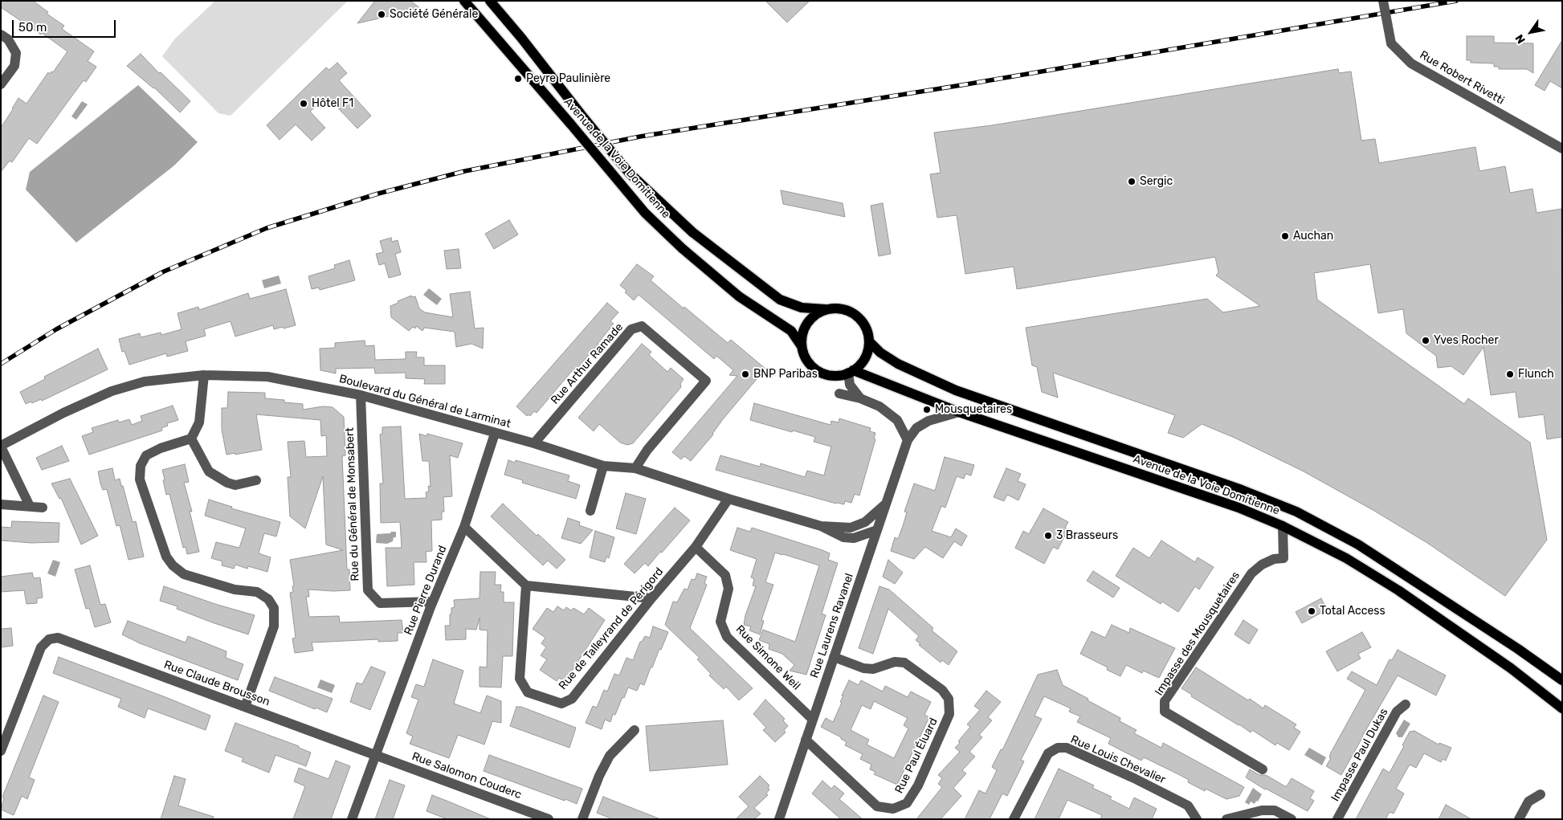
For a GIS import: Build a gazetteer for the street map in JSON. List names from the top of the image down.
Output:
{
  "streets": {
    "main road": ["Avenue de la Voie Domitienne"],
    "street": [
      "Rue Robert Rivetti",
      "Rue Arthur Ramade",
      "Boulevard du Général de Larminat",
      "Rue du Général de Monsabert",
      "Rue Pierre Durand",
      "Rue Laurens Ravanel",
      "Rue de Talleyrand de Périgord",
      "Impasse des Mousquetaires",
      "Rue Simone Weil",
      "Rue Claude Brousson",
      "Impasse Paul Dukas",
      "Rue Paul Éluard",
      "Rue Louis Chevalier",
      "Rue Salomon Couderc"
    ]
  },
  "crossings": [
    ["Avenue de la Voie Domitienne", "Rue Laurens Ravanel"],
    ["Avenue de la Voie Domitienne", "Impasse des Mousquetaires"],
    ["Rue Arthur Ramade", "Boulevard du Général de Larminat"],
    ["Boulevard du Général de Larminat", "Rue du Général de Monsabert"],
    ["Boulevard du Général de Larminat", "Rue Pierre Durand"],
    ["Boulevard du Général de Larminat", "Rue Laurens Ravanel"],
    ["Boulevard du Général de Larminat", "Rue de Talleyrand de Périgord"],
    ["Rue du Général de Monsabert", "Rue Pierre Durand"],
    ["Rue Pierre Durand", "Rue Claude Brousson"],
    ["Rue Pierre Durand", "Rue Salomon Couderc"],
    ["Rue Laurens Ravanel", "Rue Simone Weil"],
    ["Rue Laurens Ravanel", "Rue Paul Éluard"],
    ["Rue de Talleyrand de Périgord", "Rue Simone Weil"],
    ["Rue Claude Brousson", "Rue Salomon Couderc"]
  ],
  "places": [
    "Société Générale",
    "Peyre Paulinière",
    "Hôtel F1",
    "Sergic",
    "Auchan",
    "Yves Rocher",
    "BNP Paribas",
    "Flunch",
    "Mousquetaires",
    "3 Brasseurs",
    "Total Access"
  ],
  "scale_bar": "50 m",
  "north": "bottom left"
}
